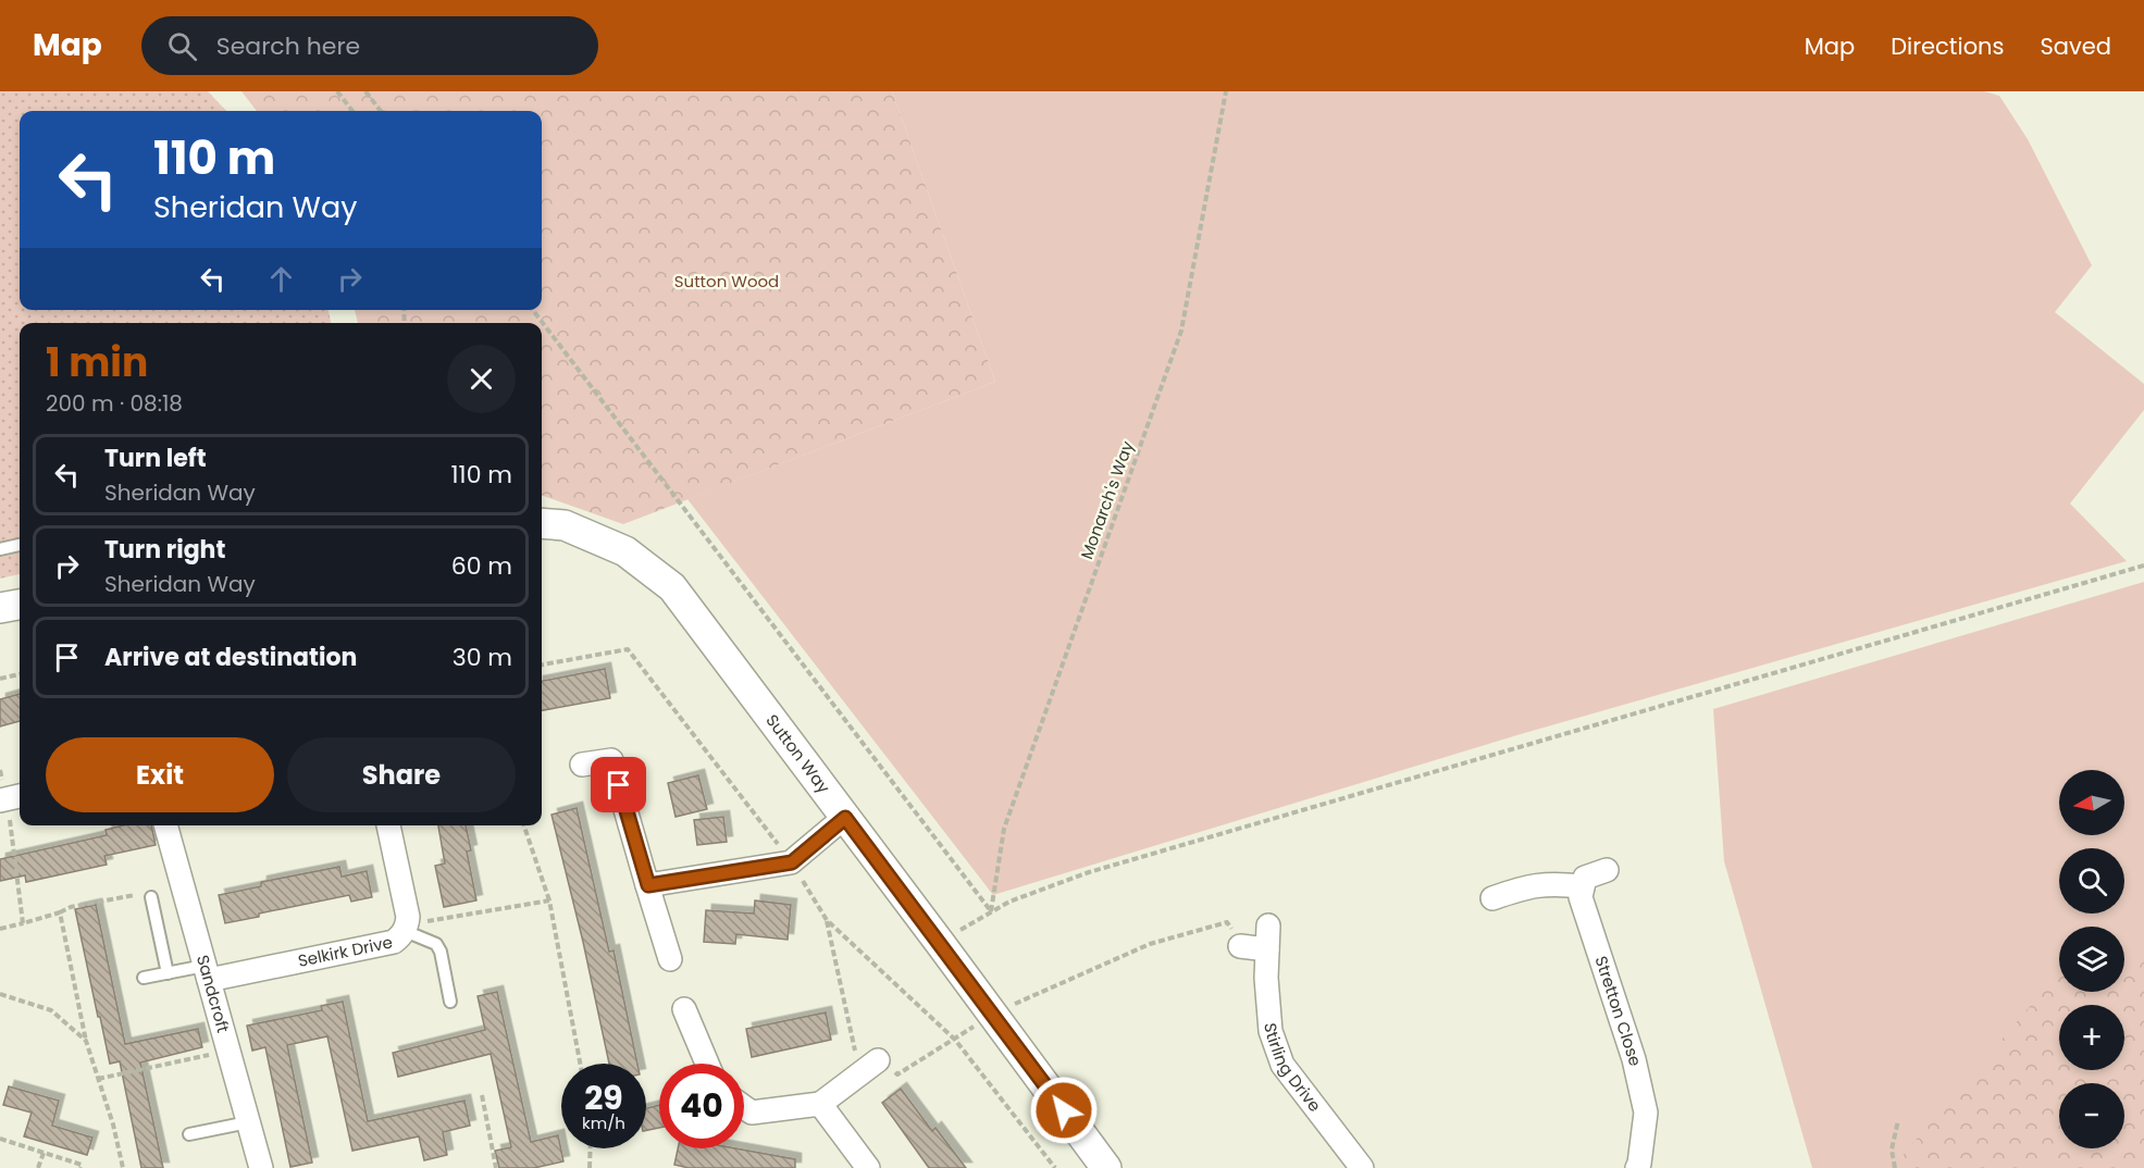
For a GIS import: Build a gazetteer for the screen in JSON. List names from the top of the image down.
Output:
{
  "streets": {
    "street": [
      "Sutton Way",
      "Selkirk Drive",
      "Sandcroft",
      "Stretton Close",
      "Stirling Drive"
    ],
    "path": ["Monarch's Way"]
  },
  "crossings": [
    ["Selkirk Drive", "Sandcroft"]
  ],
  "parks": ["Sutton Wood"],
  "north": "left",
  "page": {
    "header": "Map",
    "search": "Search here",
    "nav": ["Map", "Directions", "Saved"],
    "turn": ["110 m", "Sheridan Way"],
    "heading": ["1 min", "200 m · 08:18"],
    "list": [
      {
        "name": "Turn left",
        "note": "Sheridan Way",
        "value": "110 m"
      },
      {
        "name": "Turn right",
        "note": "Sheridan Way",
        "value": "60 m"
      },
      {
        "name": "Arrive at destination",
        "value": "30 m"
      }
    ],
    "buttons": ["Exit", "Share"],
    "map_buttons": ["+", "−"],
    "speed": "29 km/h",
    "limit": "40"
  }
}
